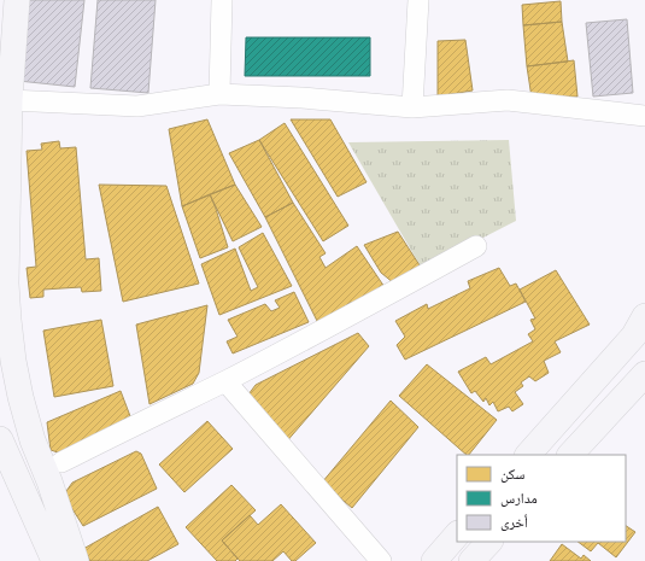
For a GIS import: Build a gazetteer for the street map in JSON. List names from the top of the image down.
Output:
{
  "legend": ["سكن", "مدارس", "أخرى"]
}
